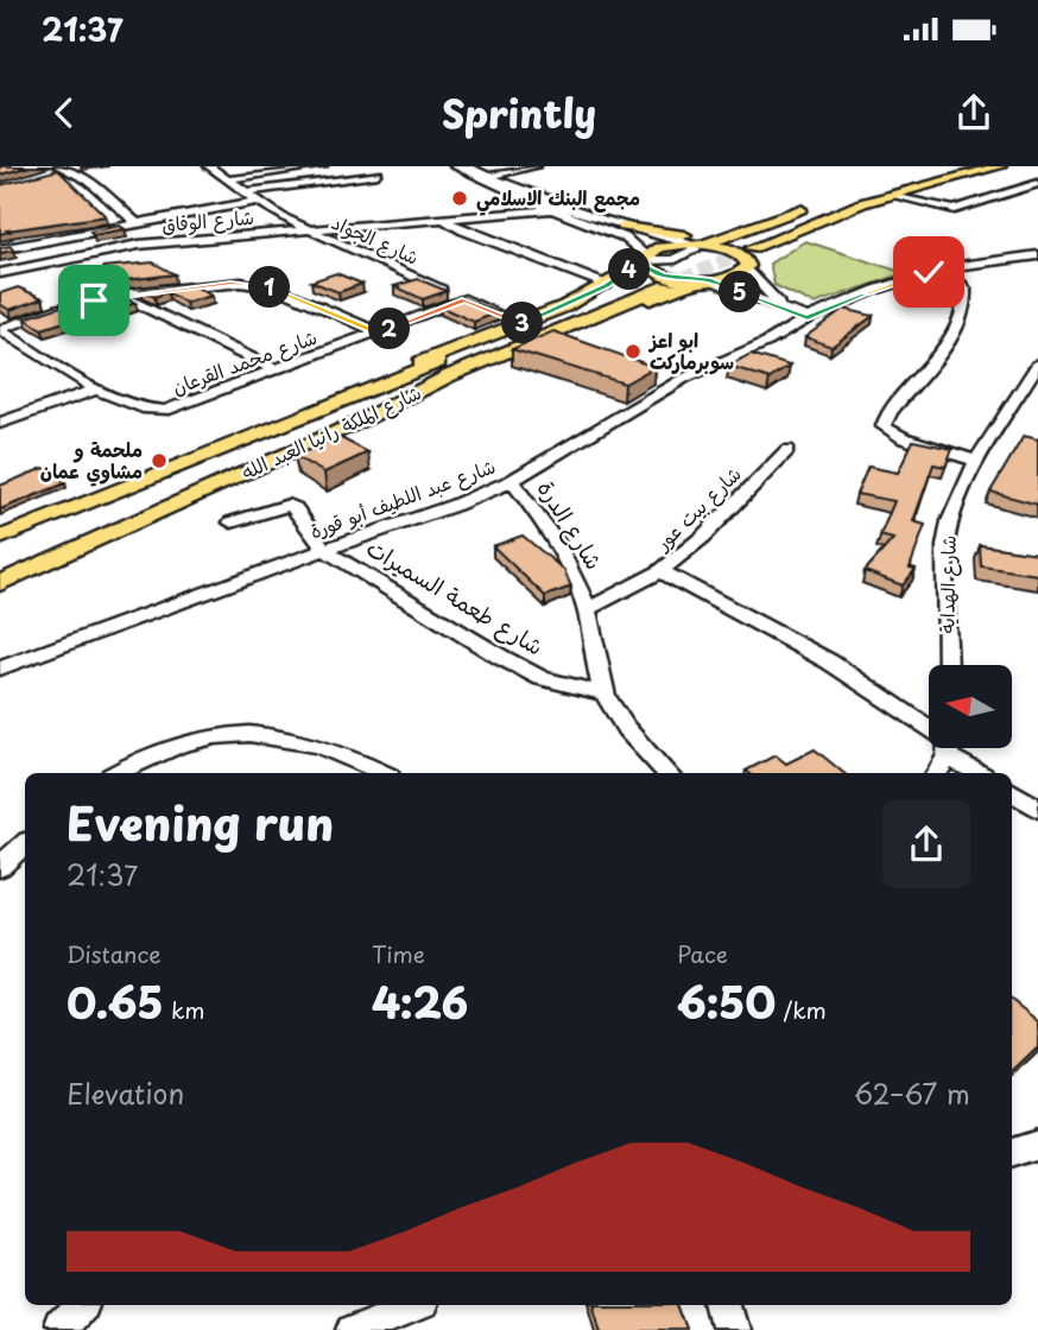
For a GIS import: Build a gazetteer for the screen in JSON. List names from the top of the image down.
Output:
{
  "streets": {
    "main road": ["شارع الملكة رانيا العبد الله"],
    "street": [
      "شارع الوفاق",
      "شارع الجواد",
      "شارع محمد القرعان",
      "شارع عبد اللطيف أبو قورة",
      "شارع بيت عور",
      "شارع الدرة",
      "شارع الهداية",
      "شارع طعمة السميرات"
    ]
  },
  "crossings": [
    ["شارع الوفاق", "شارع الجواد"],
    ["شارع الجواد", "شارع محمد القرعان"],
    ["شارع عبد اللطيف أبو قورة", "شارع الدرة"],
    ["شارع عبد اللطيف أبو قورة", "شارع طعمة السميرات"],
    ["شارع بيت عور", "شارع الدرة"],
    ["شارع الدرة", "شارع طعمة السميرات"]
  ],
  "places": ["مجمع البنك الاسلامي", "ابو اعز سوبرماركت", "ملحمة و مشاوي عمان"],
  "north": "left",
  "page": {
    "status": "21:37",
    "header": "Sprintly",
    "pins": [
      "4",
      "1",
      "5",
      "3",
      "2"
    ],
    "heading": ["Evening run", "21:37"],
    "stats": [
      ["Distance", "0.65 km"],
      ["Time", "4:26"],
      ["Pace", "6:50 /km"]
    ],
    "chart": ["Elevation", "62–67 m"]
  }
}
